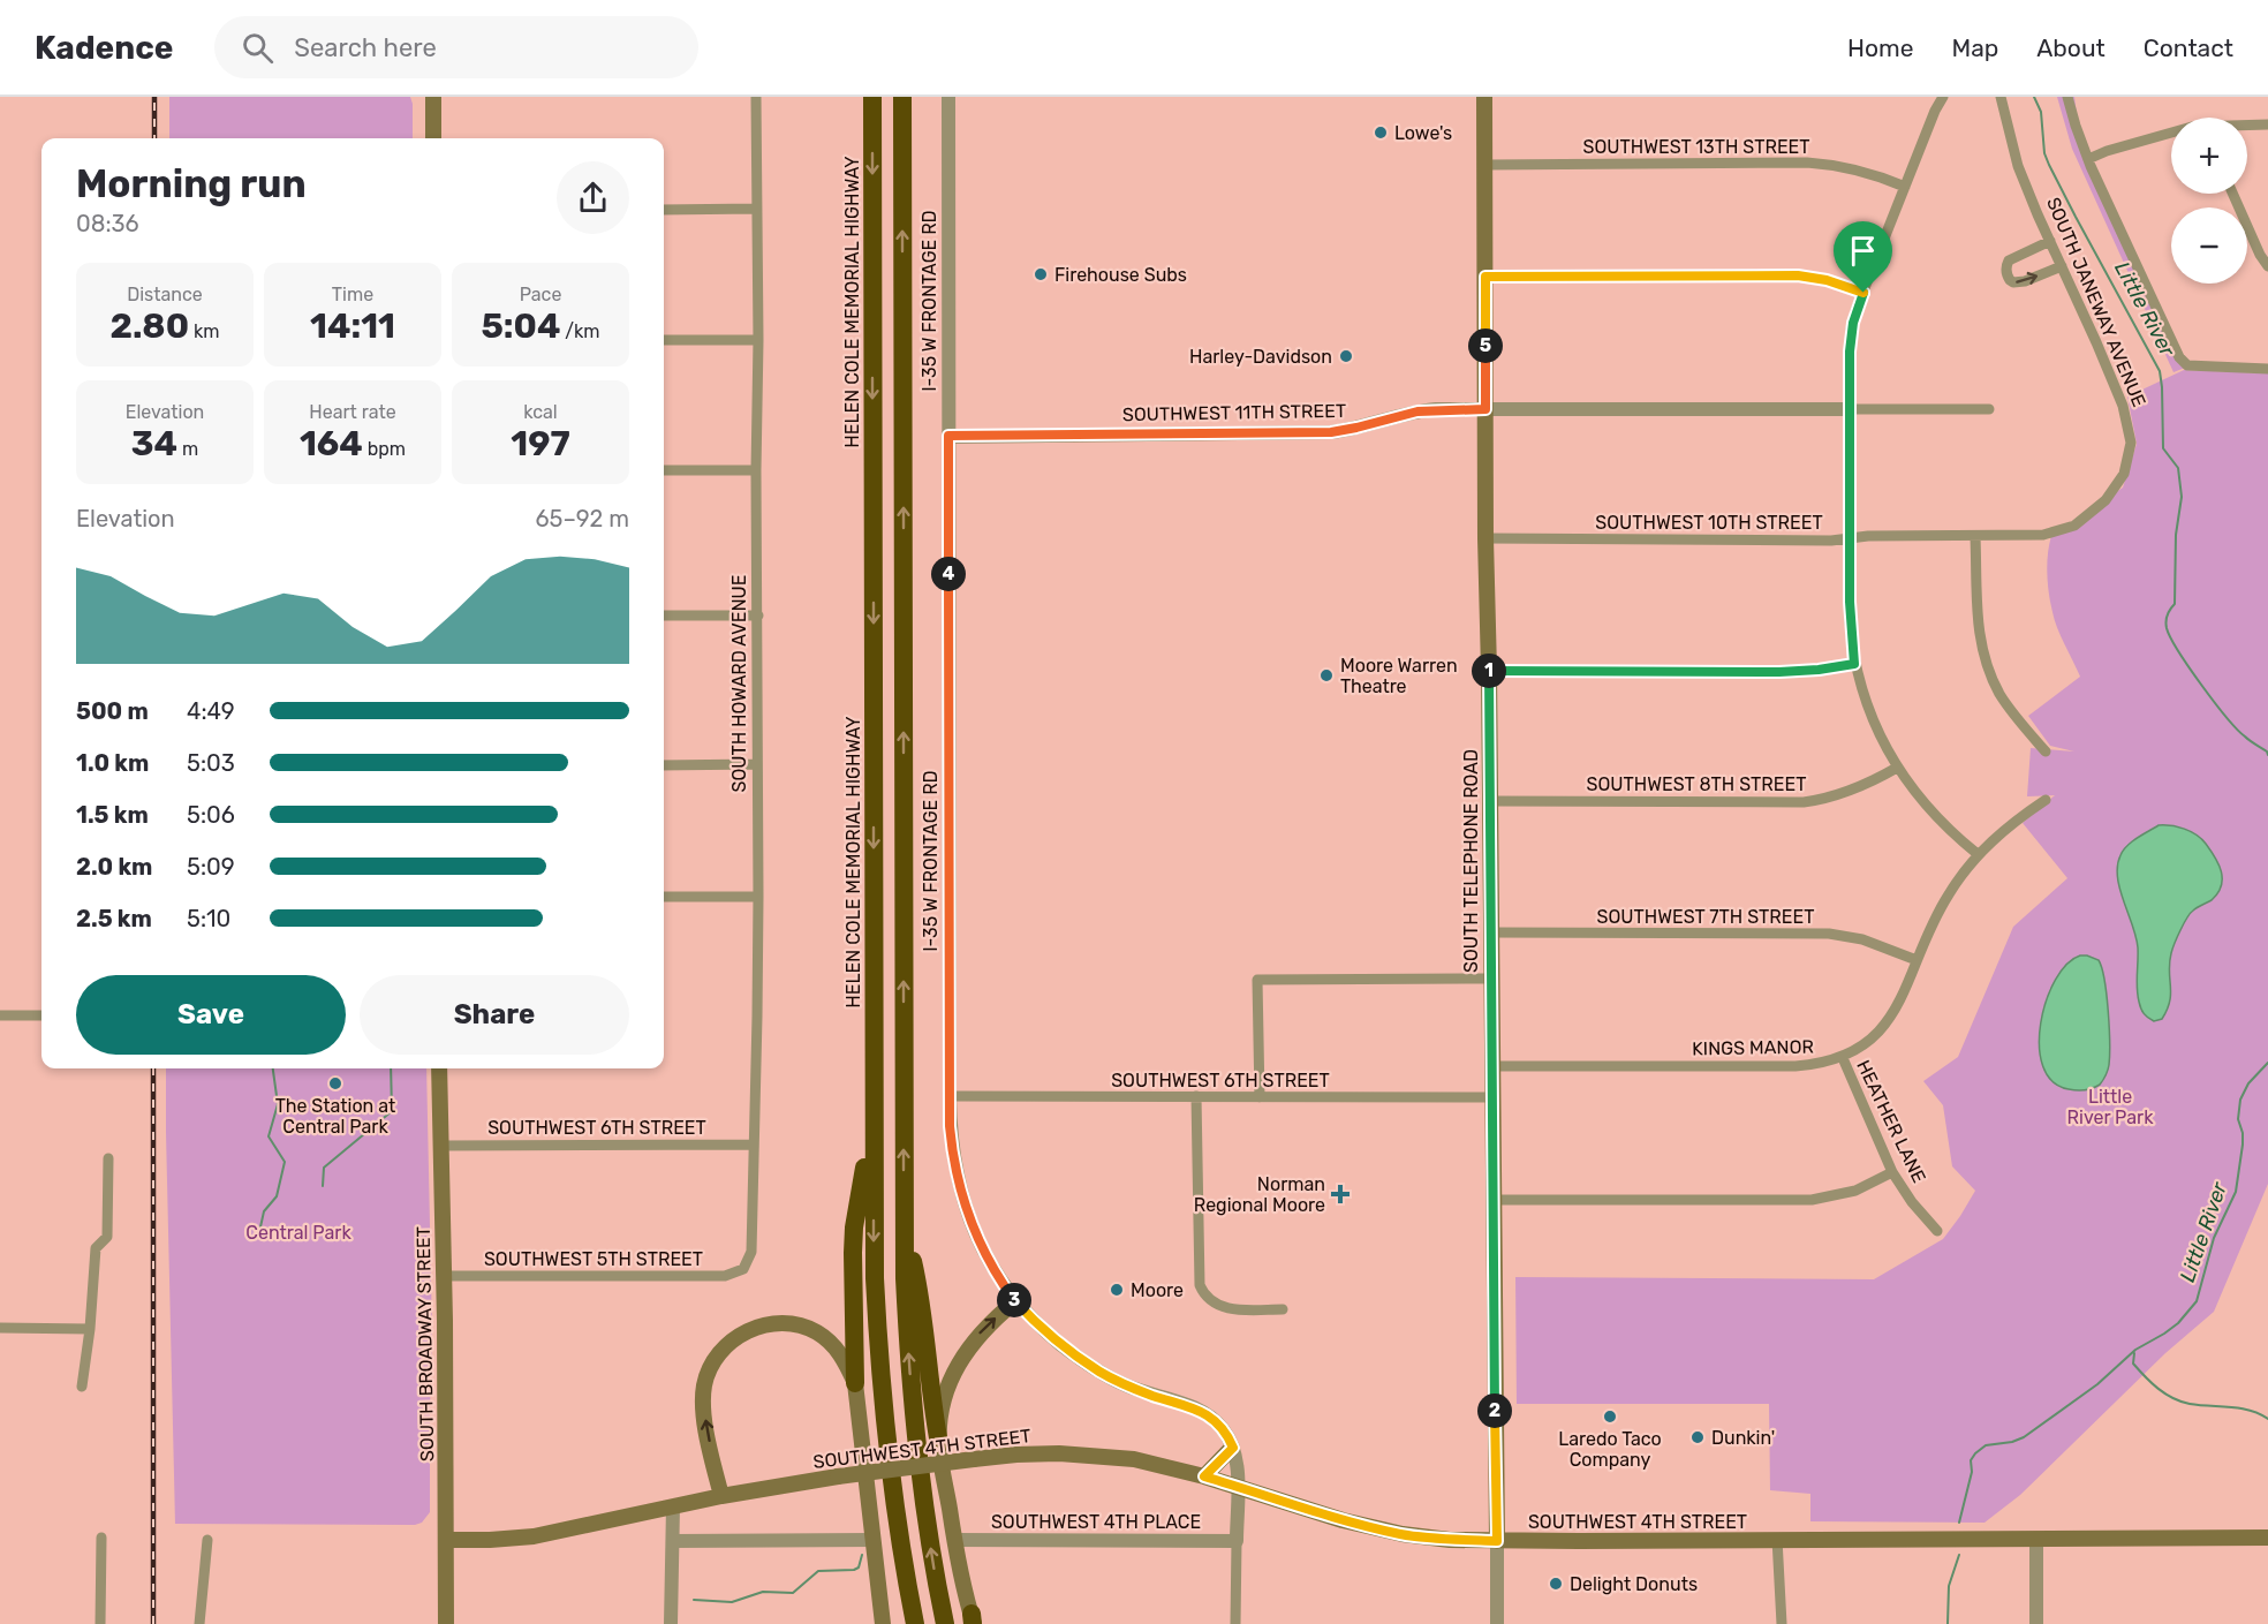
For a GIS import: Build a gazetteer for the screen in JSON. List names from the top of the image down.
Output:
{
  "streets": {
    "highway": ["HELEN COLE MEMORIAL HIGHWAY"],
    "main road": ["SOUTH TELEPHONE ROAD", "SOUTH BROADWAY STREET", "SOUTHWEST 4TH STREET"],
    "street": [
      "SOUTHWEST 13TH STREET",
      "I-35 W FRONTAGE RD",
      "SOUTH JANEWAY AVENUE",
      "SOUTHWEST 11TH STREET",
      "SOUTHWEST 10TH STREET",
      "SOUTH HOWARD AVENUE",
      "SOUTHWEST 8TH STREET",
      "SOUTHWEST 7TH STREET",
      "KINGS MANOR",
      "SOUTHWEST 6TH STREET",
      "HEATHER LANE",
      "SOUTHWEST 5TH STREET",
      "SOUTHWEST 4TH PLACE"
    ]
  },
  "crossings": [
    ["SOUTHWEST 13TH STREET", "SOUTH TELEPHONE ROAD"],
    ["I-35 W FRONTAGE RD", "SOUTHWEST 11TH STREET"],
    ["I-35 W FRONTAGE RD", "SOUTHWEST 6TH STREET"],
    ["I-35 W FRONTAGE RD", "SOUTHWEST 4TH STREET"],
    ["I-35 W FRONTAGE RD", "SOUTHWEST 4TH PLACE"],
    ["SOUTH JANEWAY AVENUE", "SOUTHWEST 10TH STREET"],
    ["SOUTHWEST 11TH STREET", "SOUTH TELEPHONE ROAD"],
    ["SOUTHWEST 10TH STREET", "SOUTH TELEPHONE ROAD"],
    ["SOUTH HOWARD AVENUE", "SOUTHWEST 6TH STREET"],
    ["SOUTH HOWARD AVENUE", "SOUTHWEST 5TH STREET"],
    ["SOUTHWEST 8TH STREET", "SOUTH TELEPHONE ROAD"],
    ["SOUTH TELEPHONE ROAD", "SOUTHWEST 7TH STREET"],
    ["SOUTH TELEPHONE ROAD", "KINGS MANOR"],
    ["SOUTH TELEPHONE ROAD", "SOUTHWEST 6TH STREET"],
    ["SOUTH TELEPHONE ROAD", "SOUTHWEST 4TH STREET"],
    ["SOUTHWEST 7TH STREET", "KINGS MANOR"],
    ["KINGS MANOR", "HEATHER LANE"],
    ["SOUTHWEST 6TH STREET", "SOUTH BROADWAY STREET"],
    ["SOUTHWEST 5TH STREET", "SOUTH BROADWAY STREET"],
    ["SOUTH BROADWAY STREET", "SOUTHWEST 4TH STREET"]
  ],
  "water": ["Little River"],
  "parks": ["Little River Park", "Central Park"],
  "places": {
    "other": [
      "Lowe's",
      "Firehouse Subs",
      "Harley-Davidson",
      "Moore Warren Theatre",
      "The Station at Central Park",
      "Moore",
      "Laredo Taco Company",
      "Dunkin'",
      "Delight Donuts"
    ],
    "health": ["Norman Regional Moore"]
  },
  "page": {
    "header": "Kadence",
    "search": "Search here",
    "nav": [
      "Home",
      "Map",
      "About",
      "Contact"
    ],
    "map_buttons": ["+", "−"],
    "heading": ["Morning run", "08:36"],
    "stats": [
      ["Distance", "2.80 km"],
      ["Time", "14:11"],
      ["Pace", "5:04 /km"],
      ["Elevation", "34 m"],
      ["Heart rate", "164 bpm"],
      ["kcal", "197"]
    ],
    "pins": [
      "5",
      "4",
      "1",
      "3",
      "2"
    ],
    "chart": ["Elevation", "65–92 m"],
    "list": [
      {
        "name": "500 m",
        "note": "4:49"
      },
      {
        "name": "1.0 km",
        "note": "5:03"
      },
      {
        "name": "1.5 km",
        "note": "5:06"
      },
      {
        "name": "2.0 km",
        "note": "5:09"
      },
      {
        "name": "2.5 km",
        "note": "5:10"
      }
    ],
    "buttons": ["Save", "Share"]
  }
}
